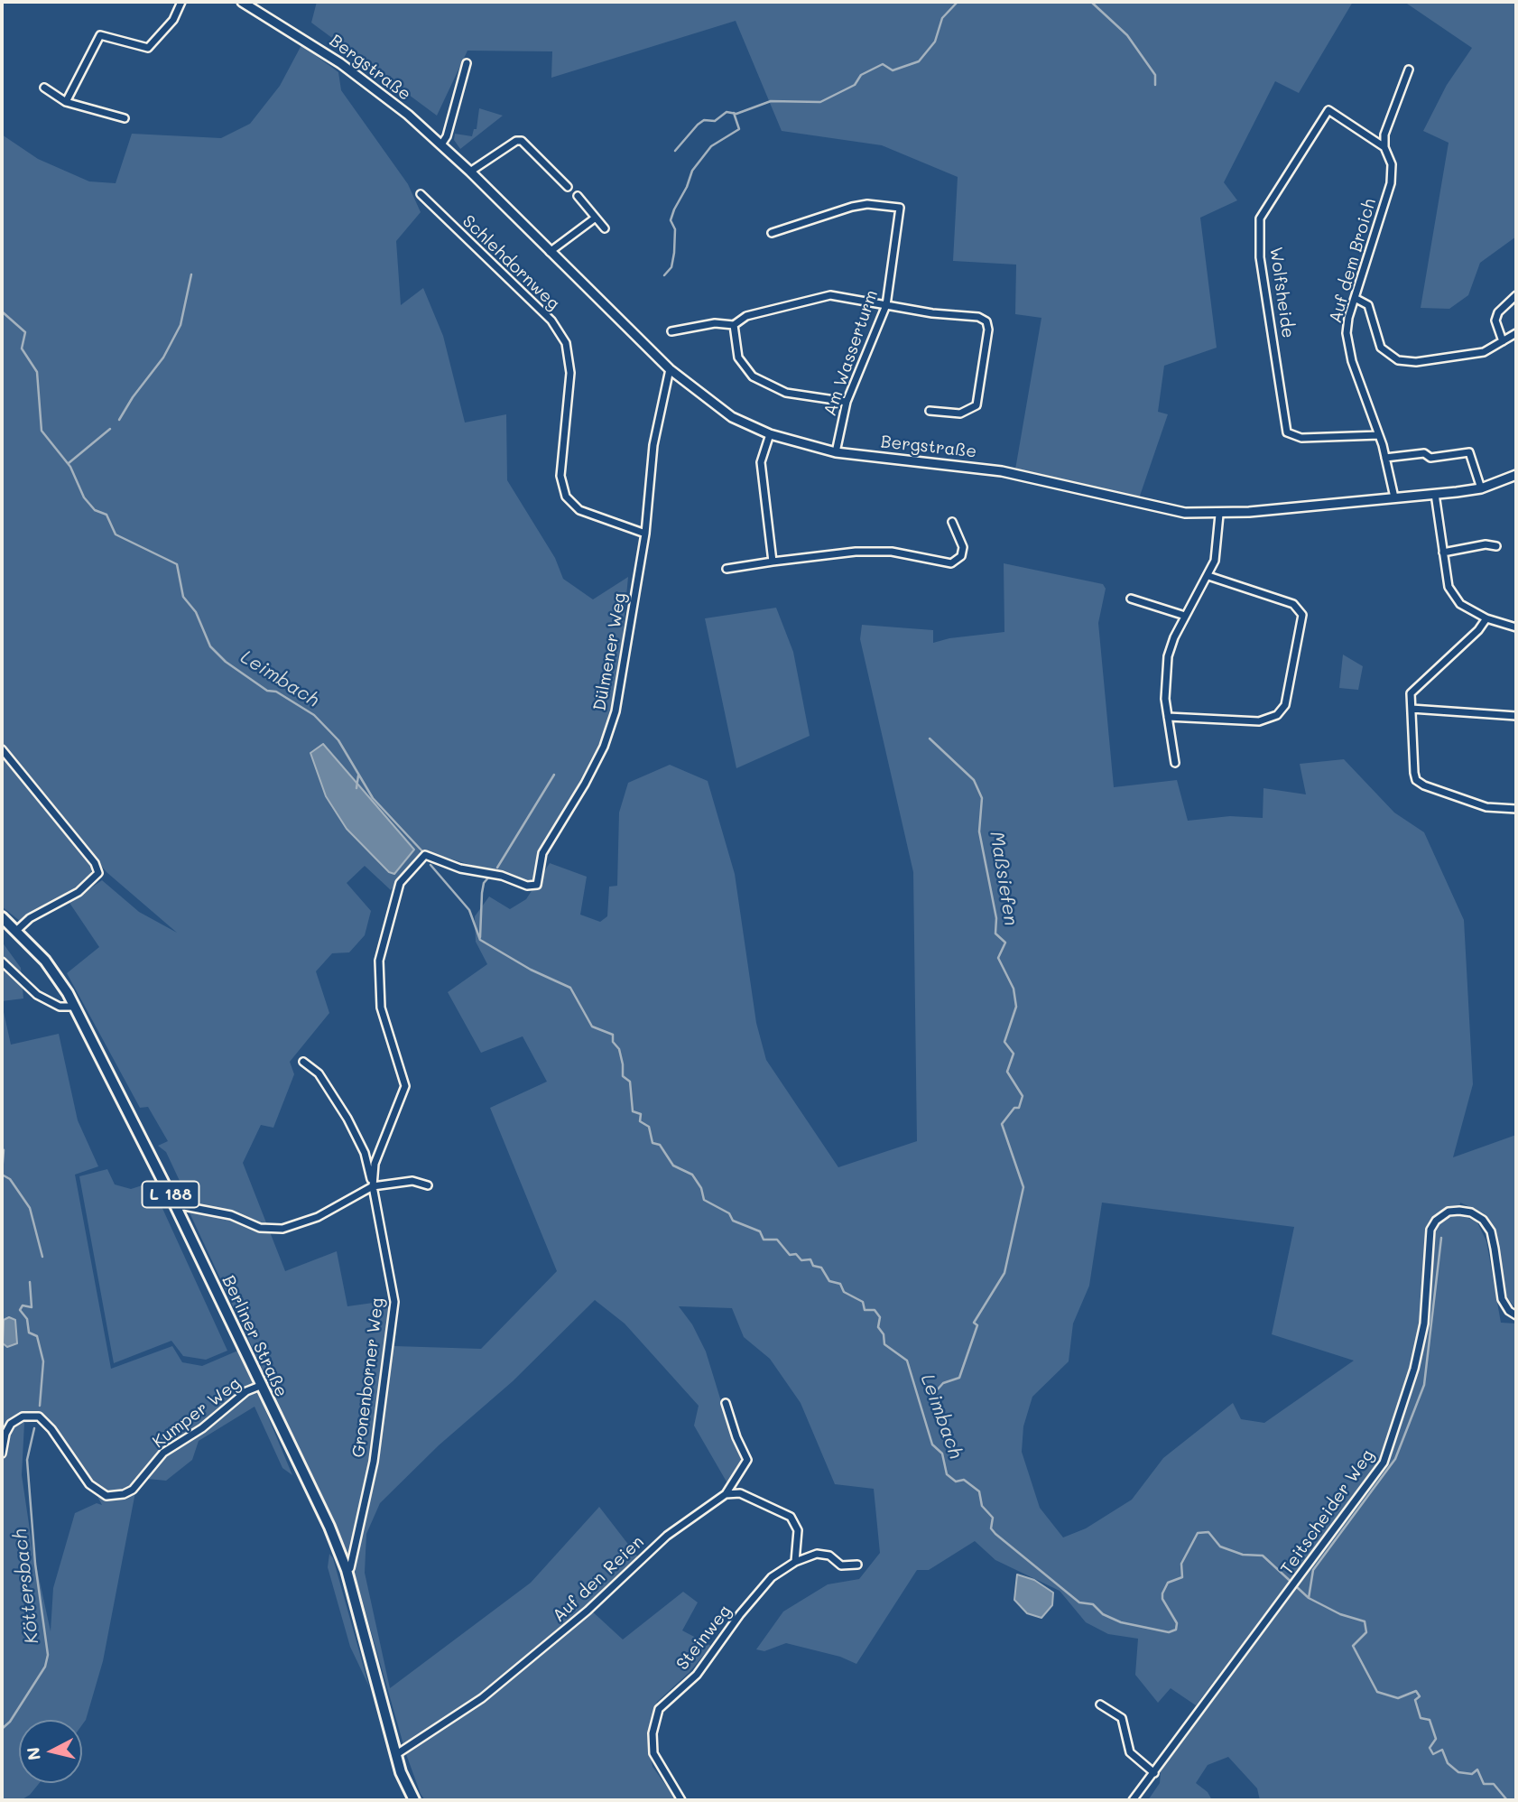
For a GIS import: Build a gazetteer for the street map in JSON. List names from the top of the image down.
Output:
{
  "streets": {
    "main road": ["L 188", "Berliner Straße"],
    "street": [
      "Bergstraße",
      "Auf dem Broich",
      "Schlehdornweg",
      "Wolfsheide",
      "Am Wasserturm",
      "Dülmener Weg",
      "Gronenborner Weg",
      "Kumper Weg",
      "Teitscheider Weg",
      "Auf den Reien",
      "Steinweg"
    ]
  },
  "crossings": [
    ["Bergstraße", "Auf dem Broich"],
    ["Bergstraße", "Am Wasserturm"],
    ["Bergstraße", "Dülmener Weg"],
    ["Auf dem Broich", "Wolfsheide"],
    ["Schlehdornweg", "Dülmener Weg"],
    ["Dülmener Weg", "Gronenborner Weg"],
    ["Berliner Straße", "Gronenborner Weg"],
    ["Berliner Straße", "Kumper Weg"],
    ["Berliner Straße", "Auf den Reien"]
  ],
  "water": ["Leimbach", "Maßsiefen", "Köttersbach"],
  "north": "left"
}
